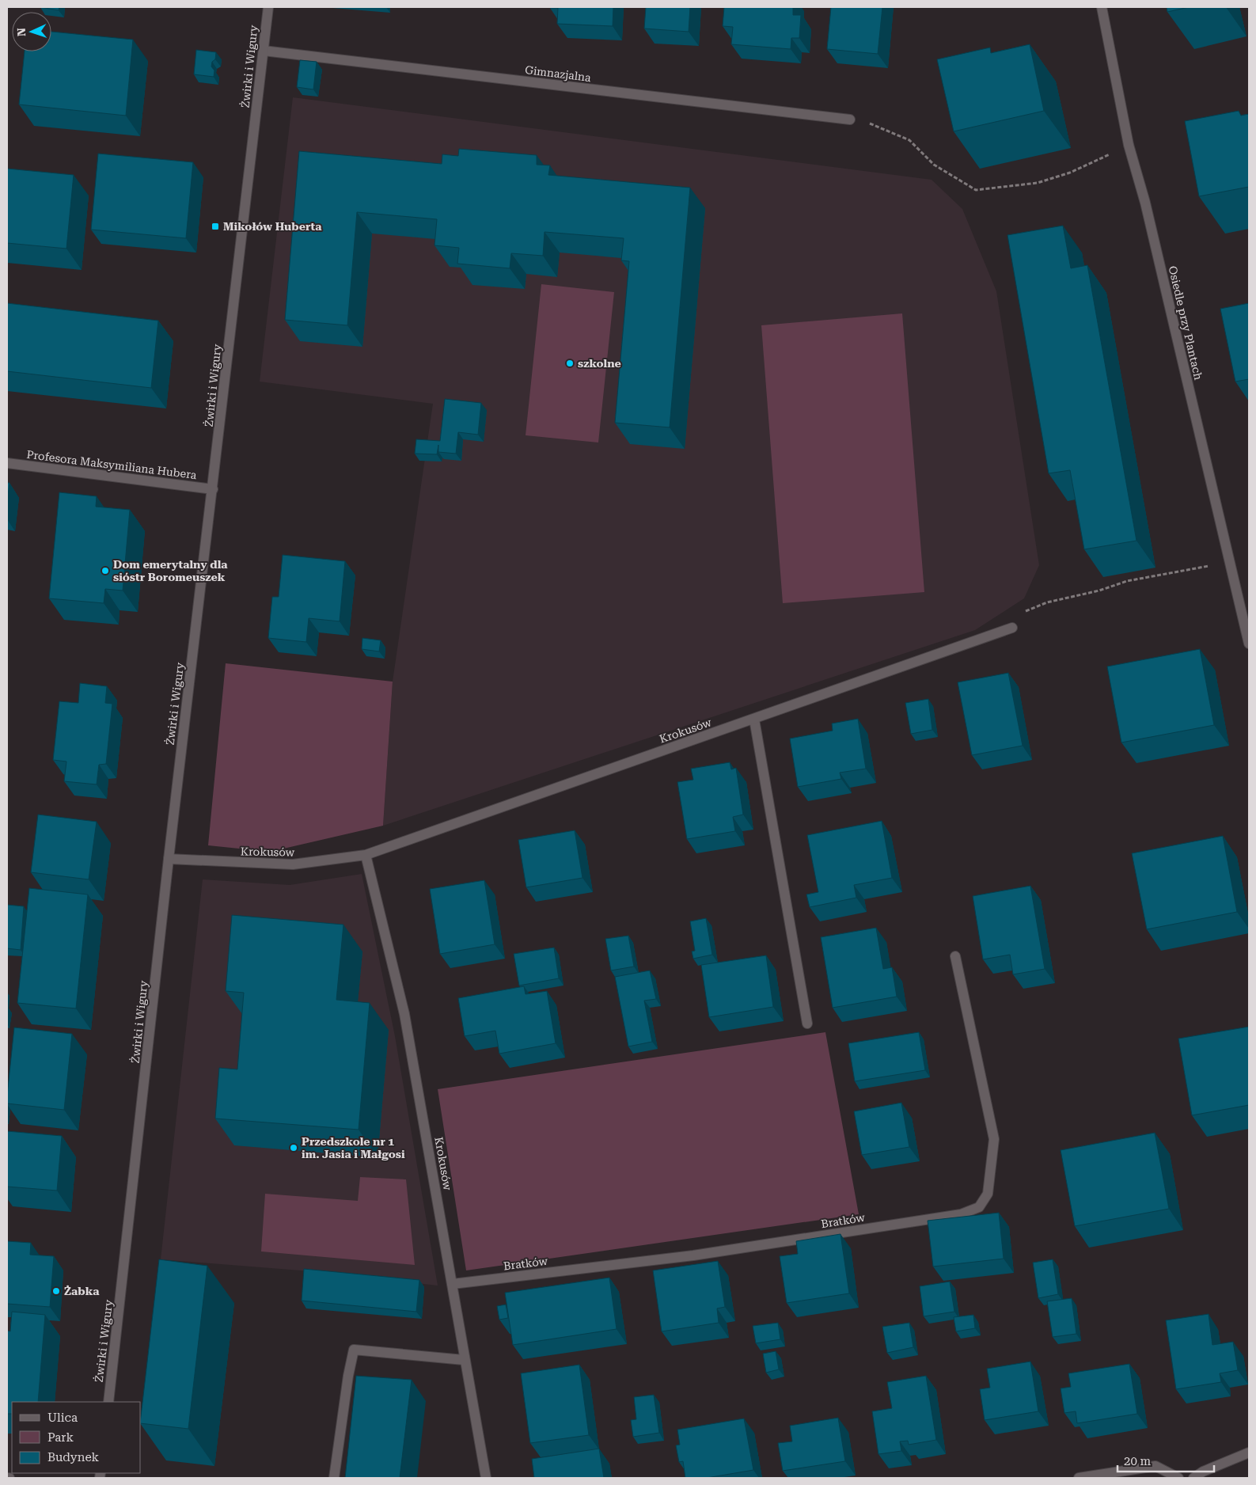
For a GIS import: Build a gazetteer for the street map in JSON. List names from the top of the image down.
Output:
{
  "streets": {
    "street": [
      "Żwirki i Wigury",
      "Gimnazjalna",
      "Osiedle przy Plantach",
      "Profesora Maksymiliana Hubera",
      "Krokusów",
      "Bratków"
    ]
  },
  "crossings": [
    ["Żwirki i Wigury", "Gimnazjalna"],
    ["Żwirki i Wigury", "Profesora Maksymiliana Hubera"],
    ["Żwirki i Wigury", "Krokusów"],
    ["Krokusów", "Bratków"]
  ],
  "places": {
    "transit": ["Mikołów Huberta"],
    "other": [
      "szkolne",
      "Dom emerytalny dla sióstr Boromeuszek",
      "Przedszkole nr 1 im. Jasia i Małgosi",
      "Żabka"
    ]
  },
  "legend": ["Ulica", "Park", "Budynek"],
  "scale_bar": "20 m",
  "north": "left"
}
